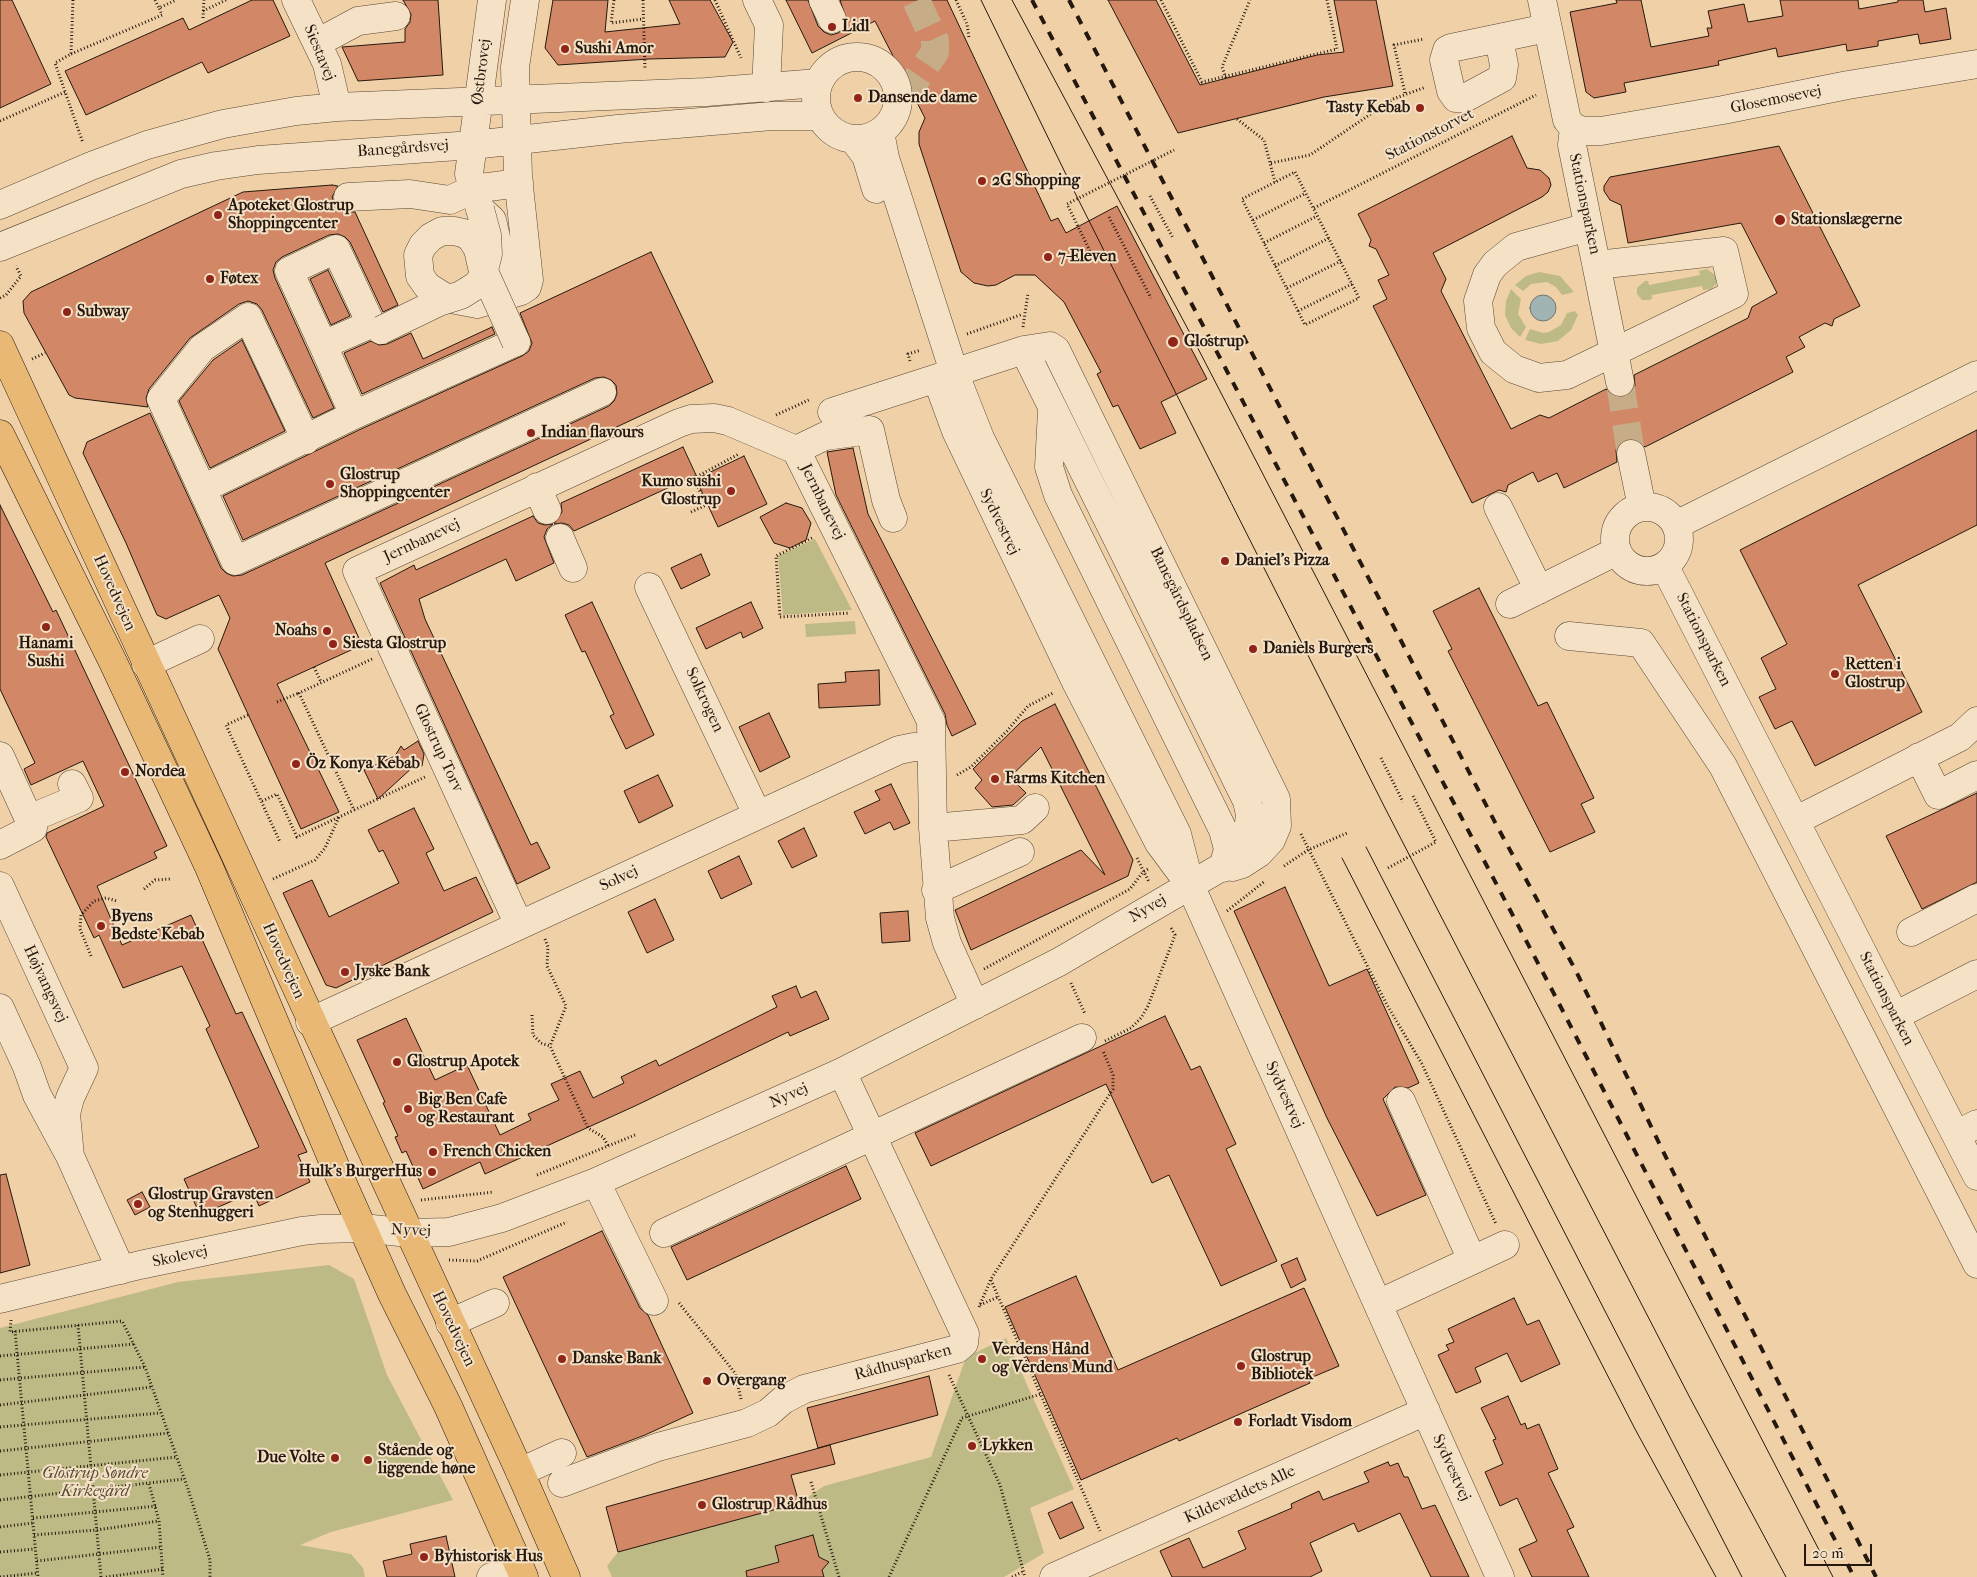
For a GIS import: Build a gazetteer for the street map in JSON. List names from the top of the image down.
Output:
{
  "streets": {
    "main road": ["Hovedvejen"],
    "street": [
      "Siestavej",
      "Østbrovej",
      "Glosemosevej",
      "Banegårdsvej",
      "Stationsparken",
      "Jernbanevej",
      "Sydvestvej",
      "Banegårdspladsen",
      "Solkrogen",
      "Glostrup Torv",
      "Solvej",
      "Nyvej",
      "Højvangsvej",
      "Skolevej",
      "Rådhusparken",
      "Kildevældets Alle"
    ],
    "path": ["Stationstorvet"]
  },
  "crossings": [
    ["Østbrovej", "Banegårdsvej"],
    ["Glosemosevej", "Stationsparken"],
    ["Stationstorvet", "Stationsparken"],
    ["Banegårdsvej", "Sydvestvej"],
    ["Jernbanevej", "Glostrup Torv"],
    ["Jernbanevej", "Solvej"],
    ["Jernbanevej", "Nyvej"],
    ["Sydvestvej", "Banegårdspladsen"],
    ["Sydvestvej", "Nyvej"],
    ["Sydvestvej", "Kildevældets Alle"],
    ["Hovedvejen", "Solvej"],
    ["Hovedvejen", "Nyvej"],
    ["Hovedvejen", "Skolevej"],
    ["Banegårdspladsen", "Nyvej"],
    ["Solkrogen", "Solvej"],
    ["Glostrup Torv", "Solvej"],
    ["Nyvej", "Skolevej"],
    ["Nyvej", "Rådhusparken"],
    ["Højvangsvej", "Skolevej"]
  ],
  "parks": ["Glostrup Søndre Kirkegård"],
  "places": [
    "Lidl",
    "Sushi Amor",
    "Dansende dame",
    "Tasty Kebab",
    "2G Shopping",
    "Apoteket Glostrup Shoppingcenter",
    "Stationslægerne",
    "7-Eleven",
    "Føtex",
    "Subway",
    "Glostrup",
    "Indian flavours",
    "Glostrup Shoppingcenter",
    "Kumo sushi Glostrup",
    "Daniel's Pizza",
    "Hanami Sushi",
    "Noahs",
    "Siesta Glostrup",
    "Daniels Burgers",
    "Retten i Glostrup",
    "Öz Konya Kebab",
    "Nordea",
    "Farms Kitchen",
    "Byens Bedste Kebab",
    "Jyske Bank",
    "Glostrup Apotek",
    "Big Ben Cafe og Restaurant",
    "French Chicken",
    "Hulk's BurgerHus",
    "Glostrup Gravsten og Stenhuggeri",
    "Danske Bank",
    "Verdens Hånd og Verdens Mund",
    "Glostrup Bibliotek",
    "Overgang",
    "Forladt Visdom",
    "Lykken",
    "Due Volte",
    "Stående og liggende høne",
    "Glostrup Rådhus",
    "Byhistorisk Hus"
  ],
  "scale_bar": "20 m"
}
